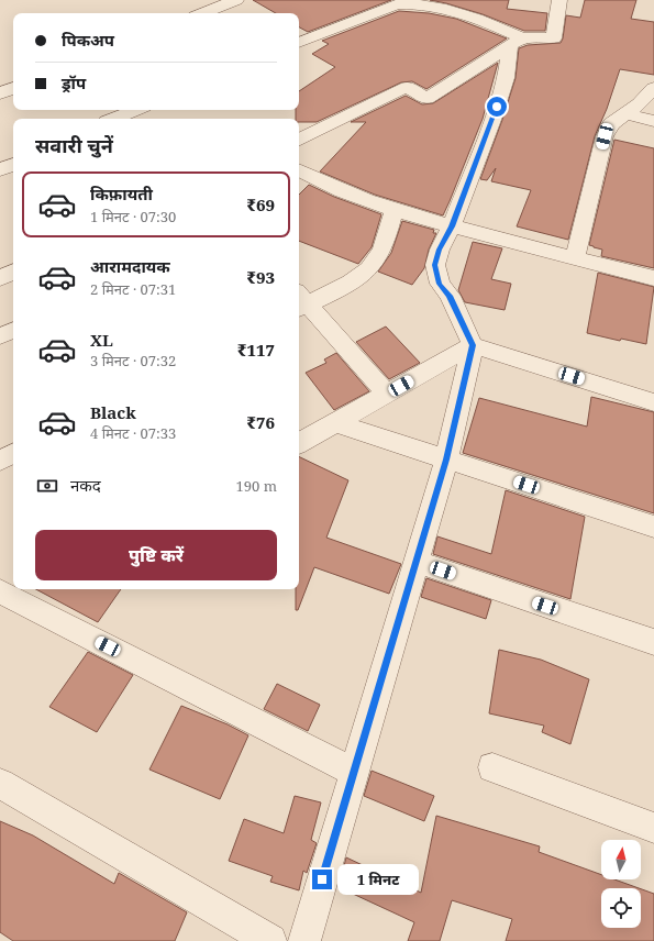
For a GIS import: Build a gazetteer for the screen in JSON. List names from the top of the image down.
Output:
{
  "north": "top",
  "page": {
    "banner": ["पिकअप", "ड्रॉप"],
    "heading": "सवारी चुनें",
    "list": [
      {
        "name": "किफ़ायती",
        "note": "1 मिनट · 07:30",
        "value": "₹69"
      },
      {
        "name": "आरामदायक",
        "note": "2 मिनट · 07:31",
        "value": "₹93"
      },
      {
        "name": "XL",
        "note": "3 मिनट · 07:32",
        "value": "₹117"
      },
      {
        "name": "Black",
        "note": "4 मिनट · 07:33",
        "value": "₹76"
      }
    ],
    "pay": ["नकद", "190 m"],
    "buttons": "पुष्टि करें",
    "bubble": "1 मिनट"
  }
}
